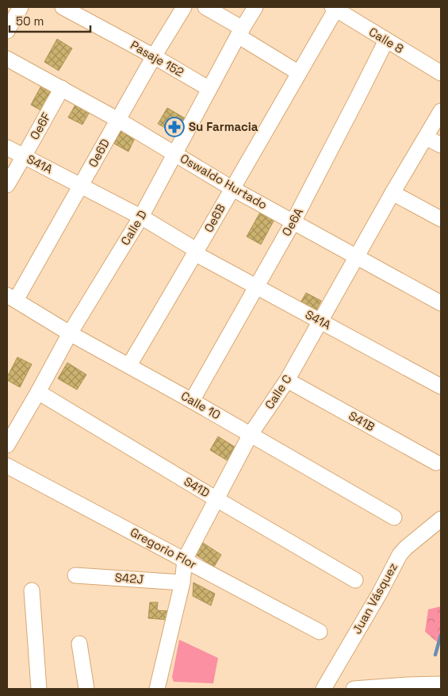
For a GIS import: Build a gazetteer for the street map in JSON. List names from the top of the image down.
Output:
{
  "streets": {
    "street": [
      "Calle 8",
      "Pasaje 152",
      "Oe6F",
      "Oe6D",
      "S41A",
      "Oswaldo Hurtado",
      "Oe6B",
      "Oe6A",
      "Calle D",
      "Calle C",
      "Calle 10",
      "S41B",
      "S41D",
      "Gregorio Flor",
      "S42J",
      "Juan Vásquez"
    ]
  },
  "crossings": [
    ["Calle 8", "Oe6B"],
    ["Calle 8", "Oe6A"],
    ["Pasaje 152", "Oe6D"],
    ["Pasaje 152", "Calle D"],
    ["Oe6F", "S41A"],
    ["Oe6F", "Oswaldo Hurtado"],
    ["Oe6D", "S41A"],
    ["Oe6D", "Oswaldo Hurtado"],
    ["Oe6D", "Calle 10"],
    ["S41A", "Oe6B"],
    ["S41A", "Oe6A"],
    ["S41A", "Calle D"],
    ["S41A", "Calle C"],
    ["Oswaldo Hurtado", "Oe6B"],
    ["Oswaldo Hurtado", "Oe6A"],
    ["Oswaldo Hurtado", "Calle D"],
    ["Oswaldo Hurtado", "Calle C"],
    ["Oe6B", "Calle 10"],
    ["Oe6A", "Calle 10"],
    ["Calle D", "Calle 10"],
    ["Calle D", "S41D"],
    ["Calle C", "Calle 10"],
    ["Calle C", "S41B"],
    ["Calle C", "S41D"],
    ["Calle C", "Gregorio Flor"],
    ["Calle C", "S42J"]
  ],
  "places": {
    "pharmacy": ["Su Farmacia"]
  },
  "scale_bar": "50 m"
}
